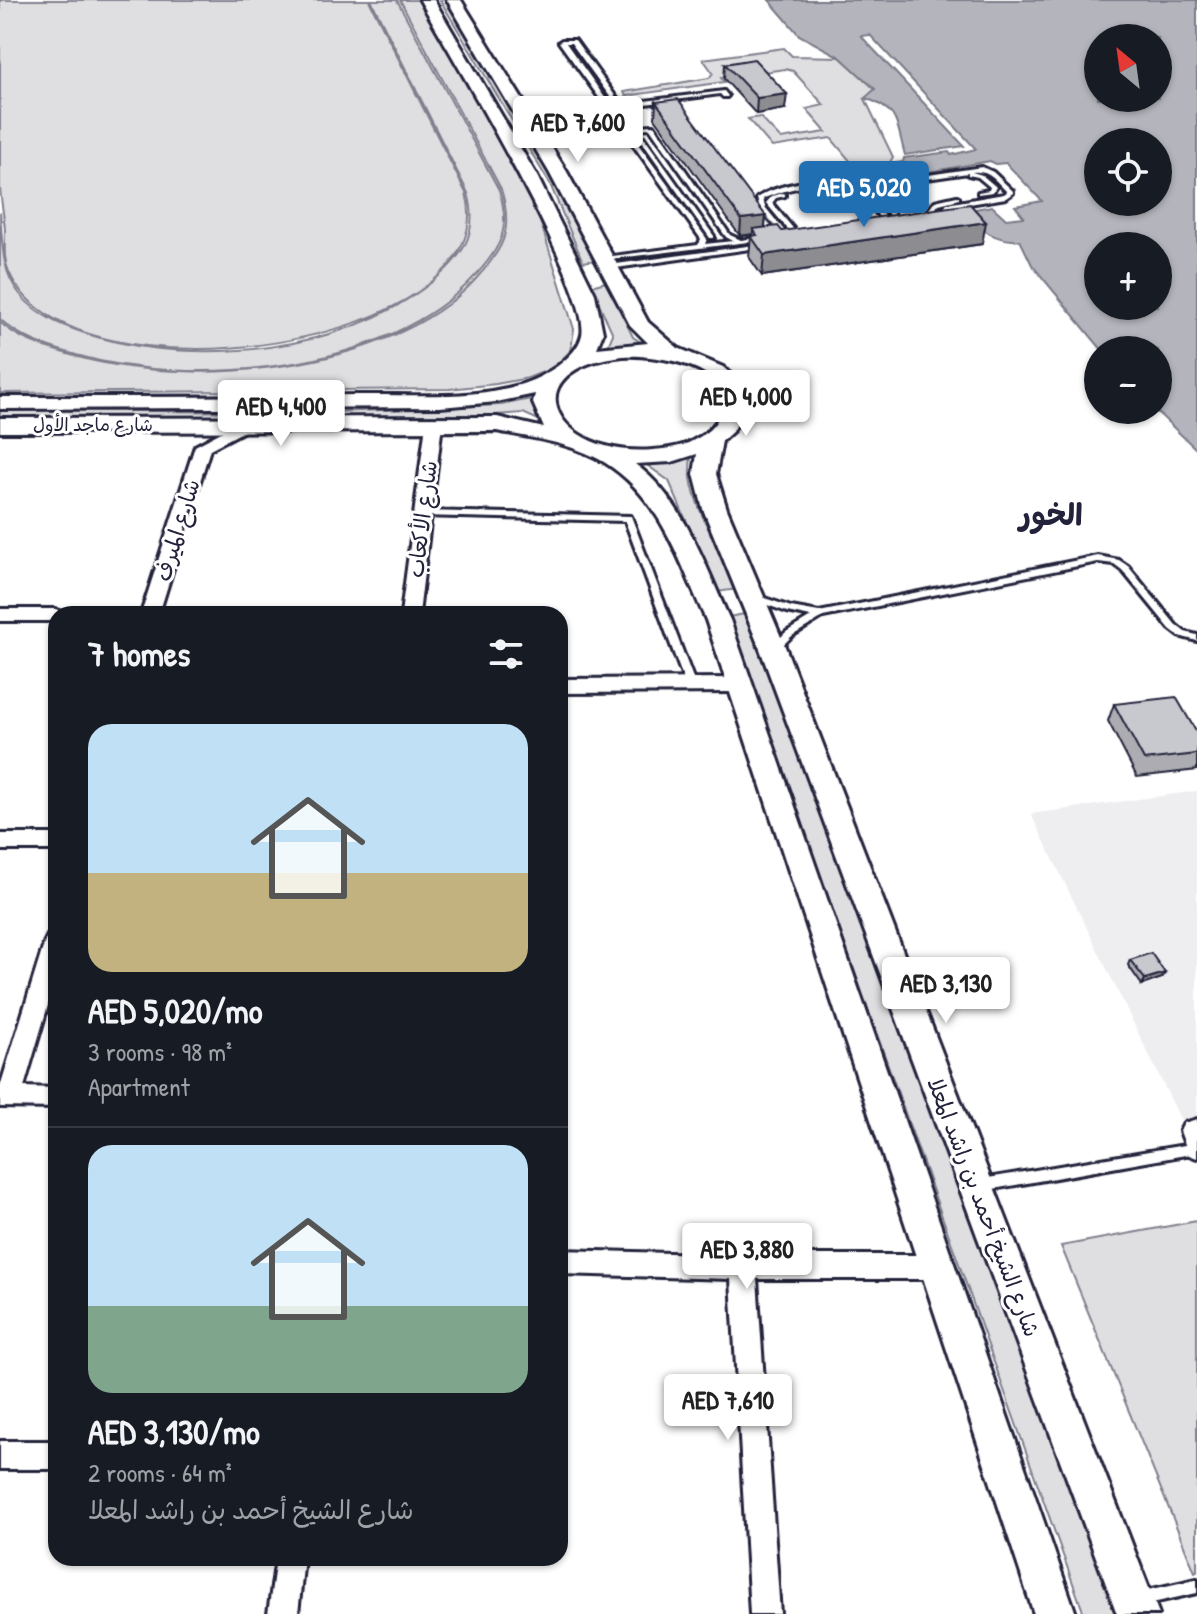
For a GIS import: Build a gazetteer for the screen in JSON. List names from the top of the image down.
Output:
{
  "streets": {
    "main road": ["شارع ماجد الأول", "شارع الشيخ أحمد بن راشد المعلا"],
    "street": ["شارع الأكعاب", "شارع الميرف"]
  },
  "crossings": [
    ["شارع ماجد الأول", "شارع الأكعاب"],
    ["شارع ماجد الأول", "شارع الشيخ أحمد بن راشد المعلا"]
  ],
  "districts": ["الخور"],
  "north": "top left",
  "page": {
    "map_buttons": ["+", "−"],
    "price": [
      "AED 7,600",
      "AED 5,020",
      "AED 4,000",
      "AED 4,400",
      "AED 3,130",
      "AED 3,880",
      "AED 7,610"
    ],
    "heading": "7 homes",
    "list": [
      {
        "name": "AED 5,020/mo",
        "note": "3 rooms · 98 m² · Apartment"
      },
      {
        "name": "AED 3,130/mo",
        "note": "2 rooms · 64 m² · شارع الشيخ أحمد بن راشد المعلا"
      }
    ]
  }
}
